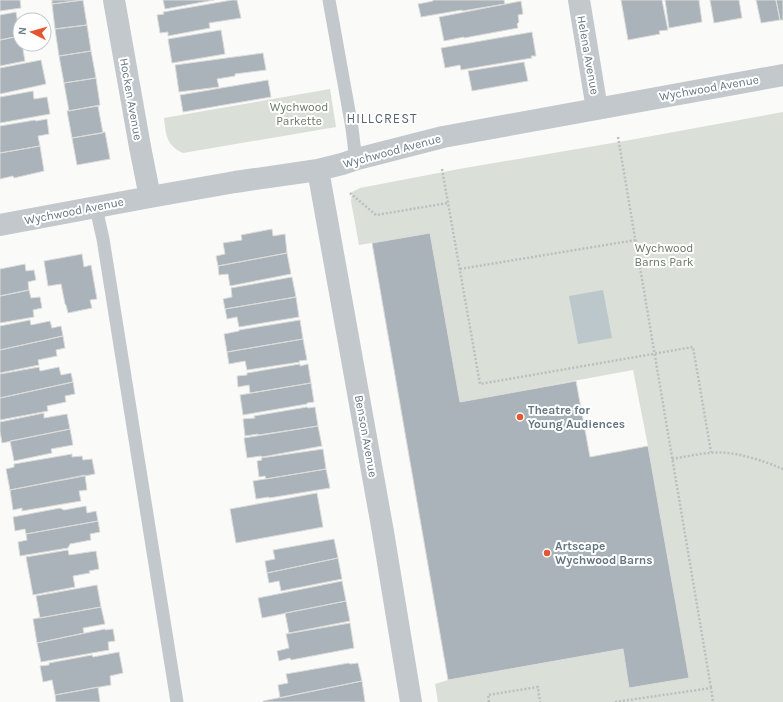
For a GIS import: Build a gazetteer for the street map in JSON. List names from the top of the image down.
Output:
{
  "streets": {
    "street": [
      "Helena Avenue",
      "Wychwood Avenue",
      "Hocken Avenue",
      "Benson Avenue"
    ]
  },
  "crossings": [
    ["Helena Avenue", "Wychwood Avenue"],
    ["Wychwood Avenue", "Hocken Avenue"],
    ["Wychwood Avenue", "Benson Avenue"]
  ],
  "districts": ["HILLCREST"],
  "parks": ["Wychwood Parkette", "Wychwood Barns Park"],
  "places": ["Theatre for Young Audiences", "Artscape Wychwood Barns"],
  "north": "left"
}
